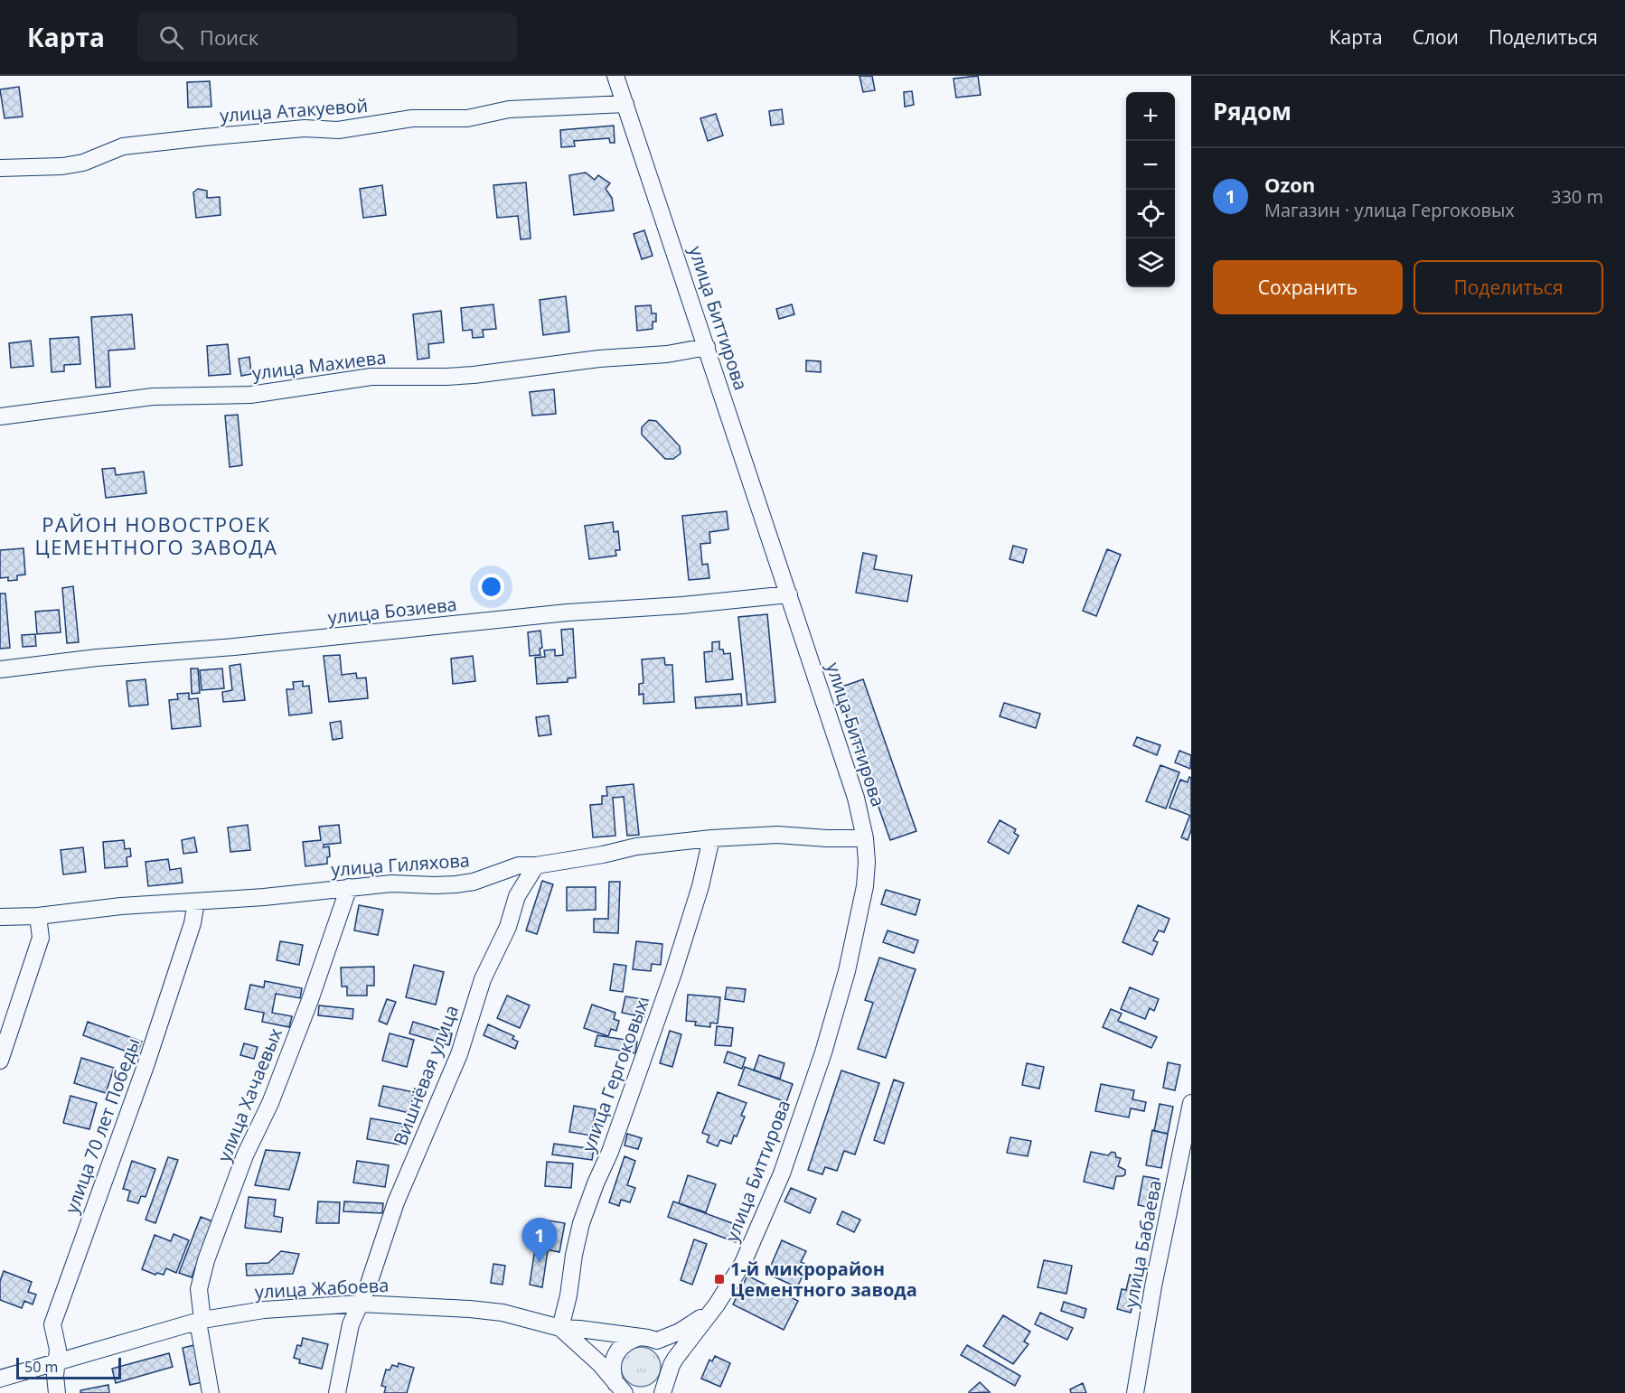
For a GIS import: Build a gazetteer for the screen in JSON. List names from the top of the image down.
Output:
{
  "streets": {
    "street": [
      "улица Атакуевой",
      "улица Биттирова",
      "улица Махиева",
      "улица Бозиева",
      "улица Гиляхова",
      "Вишнёвая улица",
      "улица Гергоковых",
      "улица Хачаевых",
      "улица 70 лет Победы",
      "улица Бабаева",
      "улица Жабоева"
    ]
  },
  "crossings": [
    ["улица Атакуевой", "улица Биттирова"],
    ["улица Биттирова", "улица Махиева"],
    ["улица Биттирова", "улица Бозиева"],
    ["улица Биттирова", "улица Гиляхова"],
    ["улица Гиляхова", "Вишнёвая улица"],
    ["улица Гиляхова", "улица Гергоковых"],
    ["улица Гиляхова", "улица Хачаевых"],
    ["улица Гиляхова", "улица 70 лет Победы"],
    ["Вишнёвая улица", "улица Жабоева"],
    ["улица Гергоковых", "улица Жабоева"],
    ["улица Хачаевых", "улица Жабоева"],
    ["улица 70 лет Победы", "улица Жабоева"]
  ],
  "districts": ["РАЙОН НОВОСТРОЕК ЦЕМЕНТНОГО ЗАВОДА"],
  "places": {
    "transit": ["1-й микрорайон Цементного завода"]
  },
  "scale_bar": "50 m",
  "page": {
    "header": "Карта",
    "search": "Поиск",
    "nav": ["Карта", "Слои", "Поделиться"],
    "heading": "Рядом",
    "map_buttons": ["+", "−"],
    "list": [
      {
        "mark": "1",
        "name": "Ozon",
        "note": "Магазин · улица Гергоковых",
        "value": "330 m"
      }
    ],
    "buttons": ["Сохранить", "Поделиться"],
    "pins": "1",
    "scale": "50 m"
  }
}
